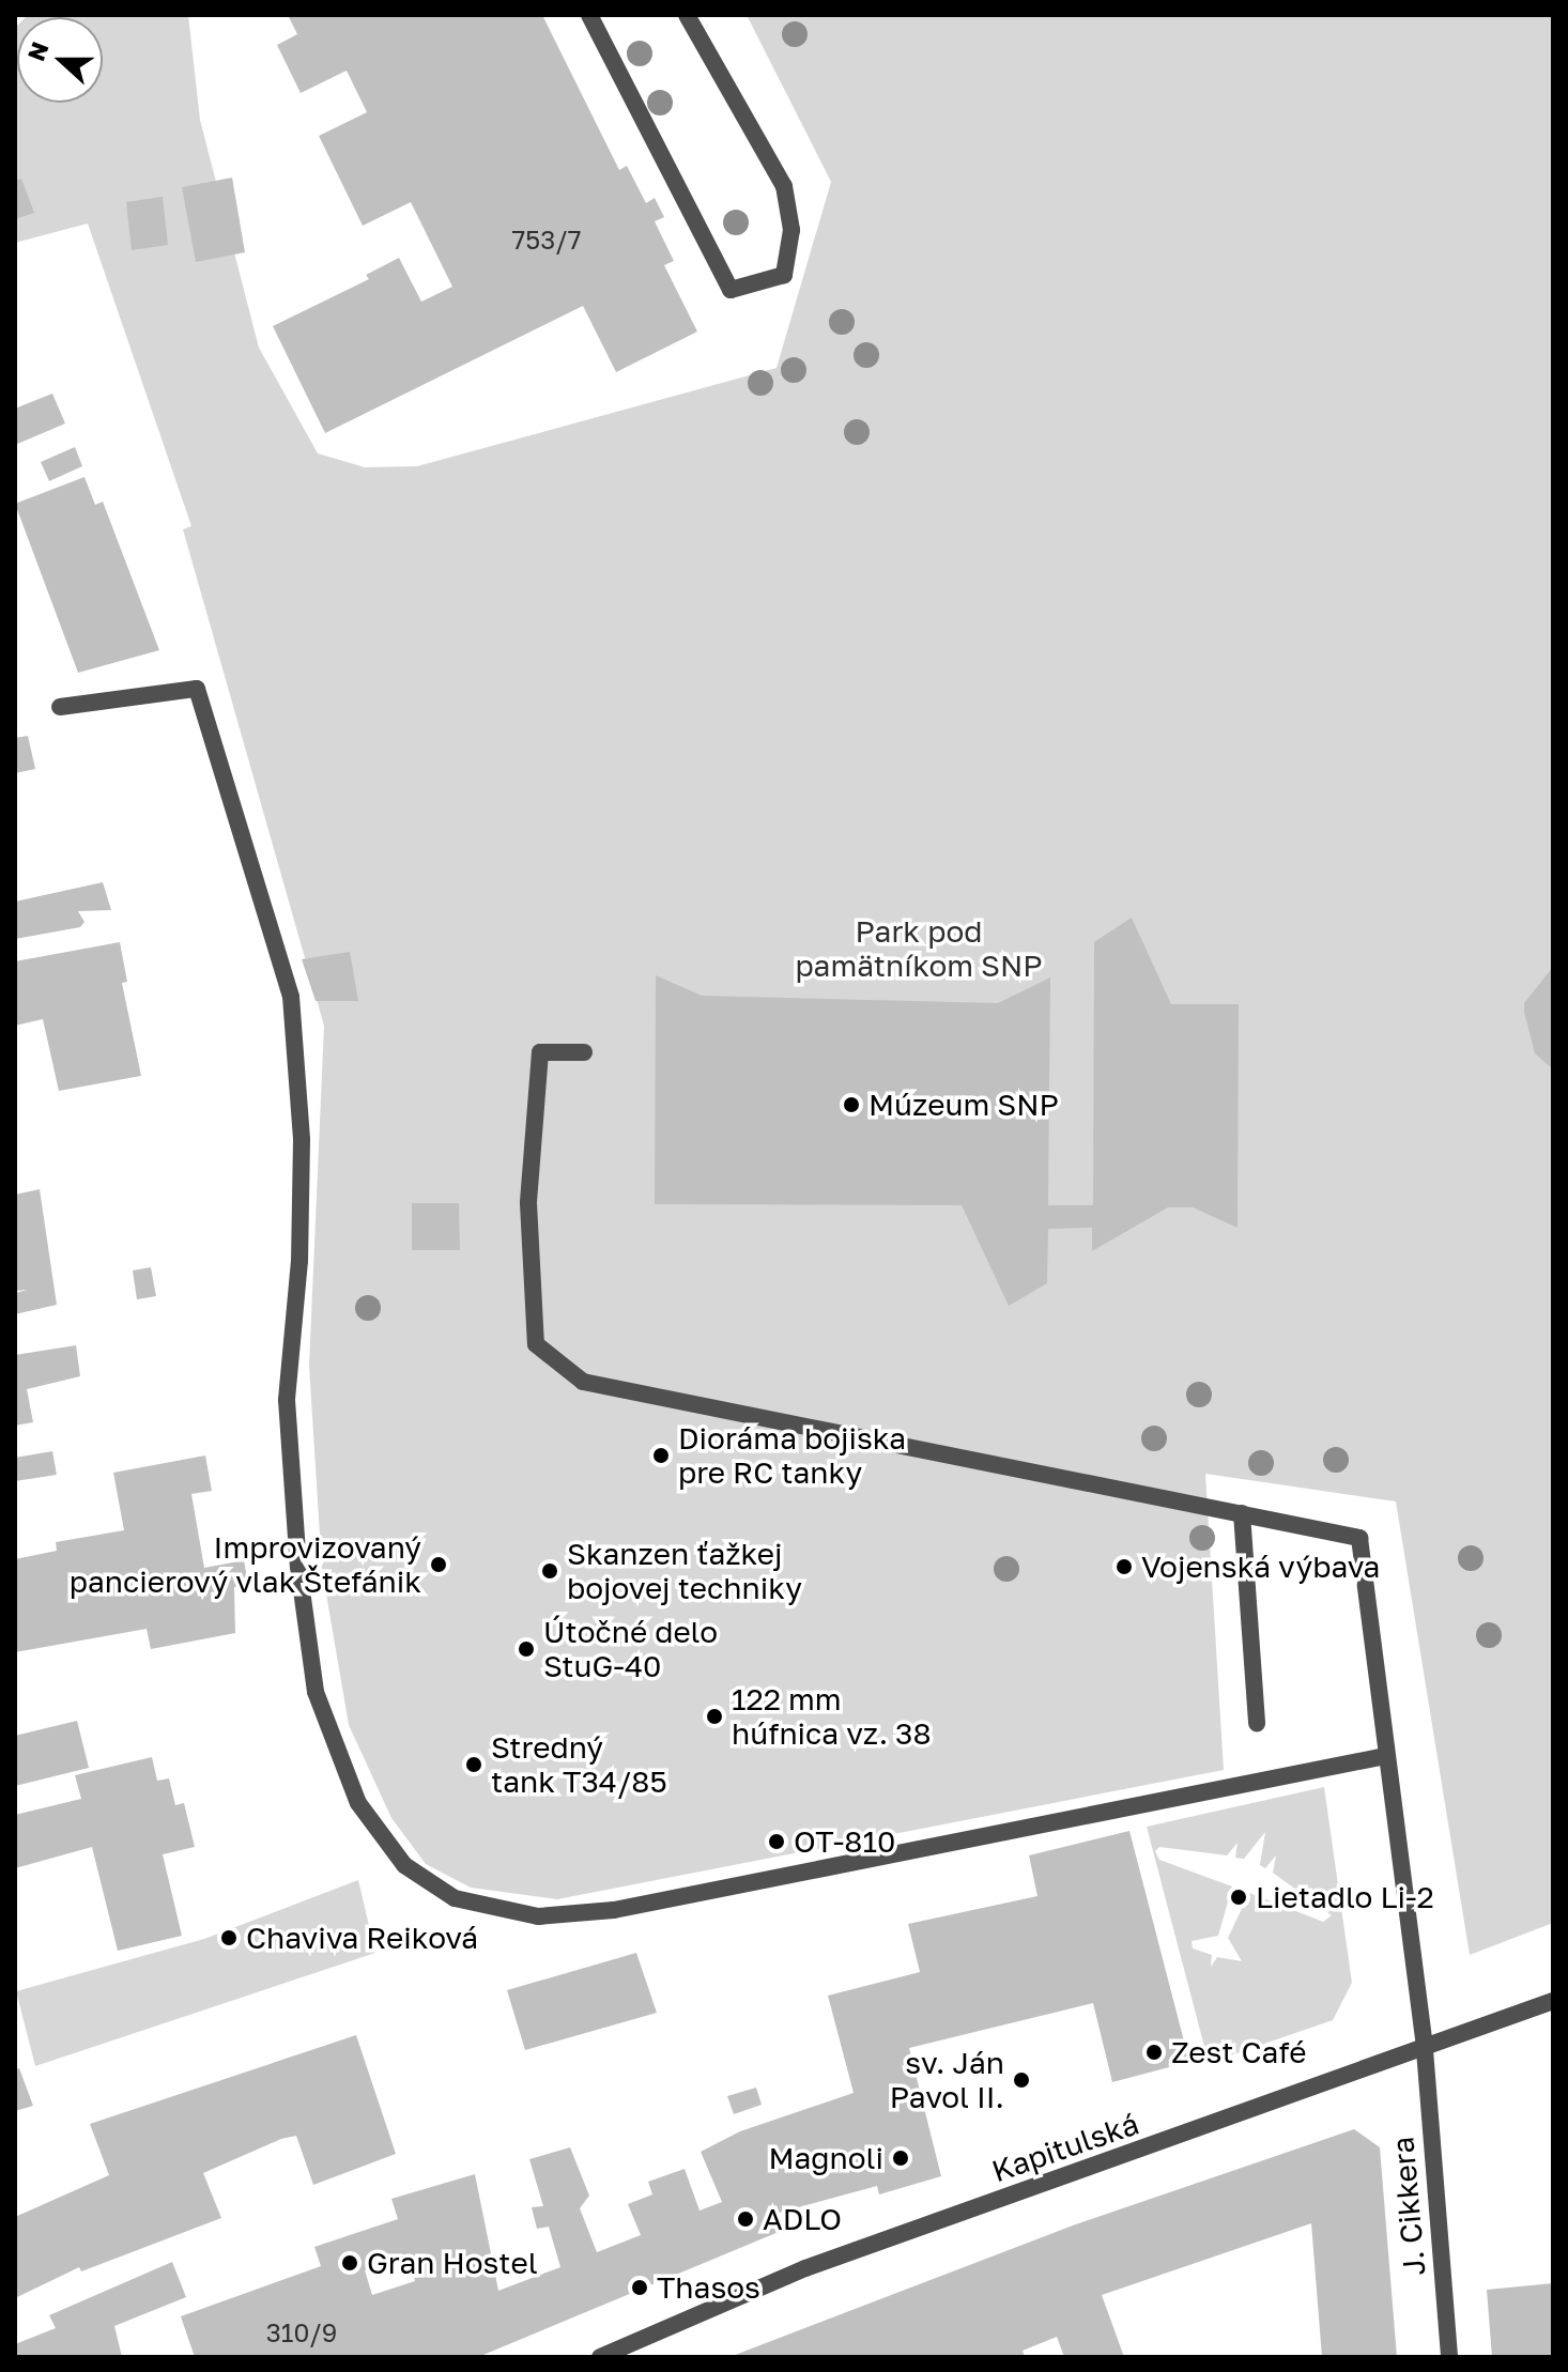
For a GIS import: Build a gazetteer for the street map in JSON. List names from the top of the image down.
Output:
{
  "streets": {
    "street": ["Kapitulská", "J. Cikkera"]
  },
  "crossings": [
    ["Kapitulská", "J. Cikkera"]
  ],
  "parks": ["Park pod pamätníkom SNP"],
  "places": [
    "Múzeum SNP",
    "Dioráma bojiska pre RC tanky",
    "Improvizovaný pancierový vlak Štefánik",
    "Vojenská výbava",
    "Skanzen ťažkej bojovej techniky",
    "Útočné delo StuG-40",
    "122 mm húfnica vz. 38",
    "Stredný tank T34/85",
    "OT-810",
    "Lietadlo Li-2",
    "Chaviva Reiková",
    "Zest Café",
    "sv. Ján Pavol II.",
    "Magnoli",
    "ADLO",
    "Gran Hostel",
    "Thasos"
  ],
  "house_numbers": ["753/7", "310/9"],
  "north": "left"
}
